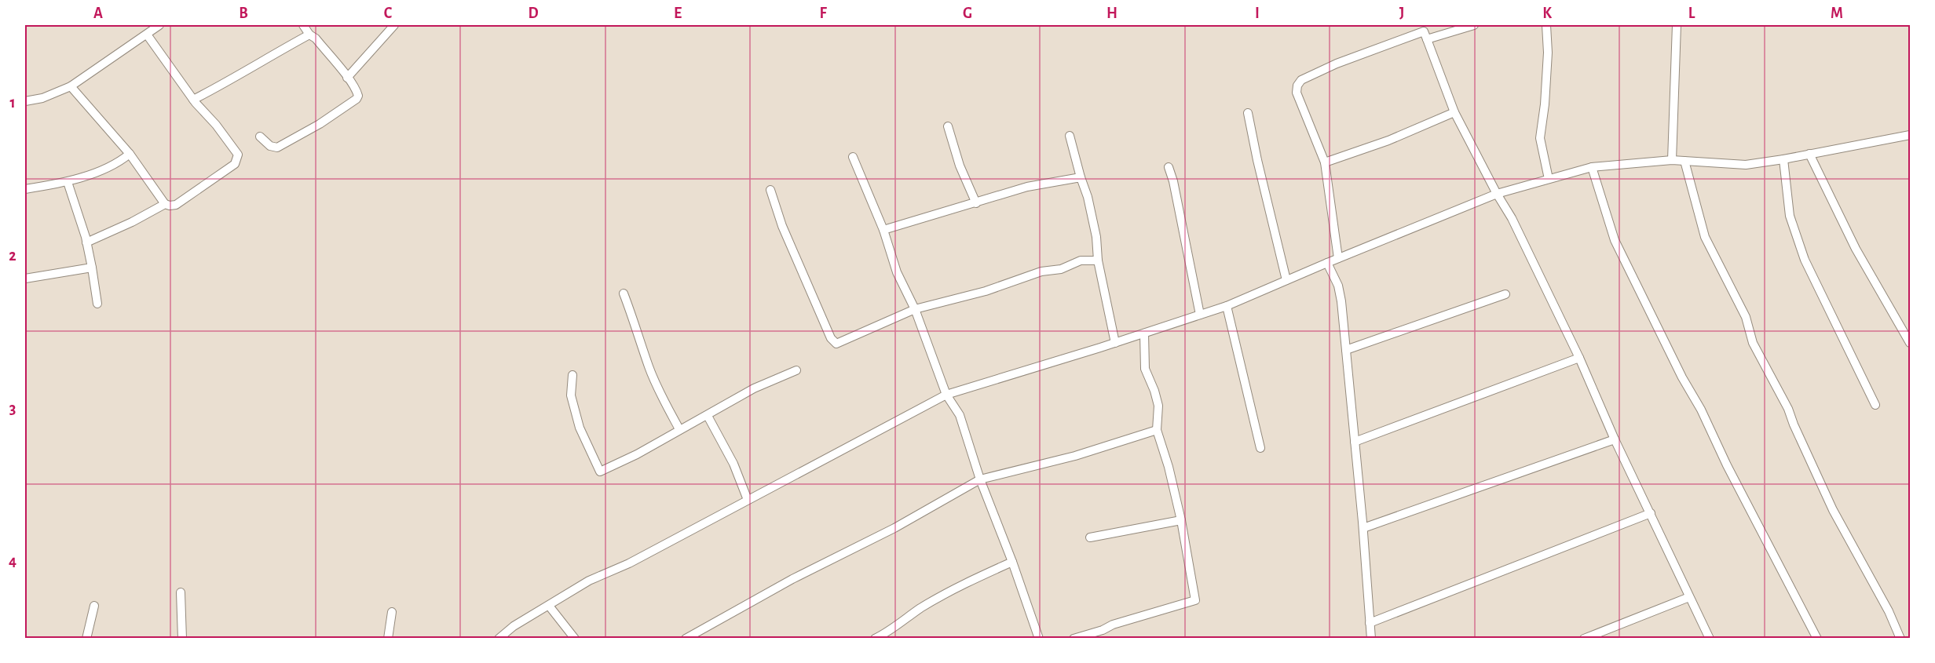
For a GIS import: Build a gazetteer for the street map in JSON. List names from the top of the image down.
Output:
{
  "grid": {
    "columns": [
      "A",
      "B",
      "C",
      "D",
      "E",
      "F",
      "G",
      "H",
      "I",
      "J",
      "K",
      "L",
      "M"
    ],
    "rows": [
      "1",
      "2",
      "3",
      "4"
    ]
  }
}
